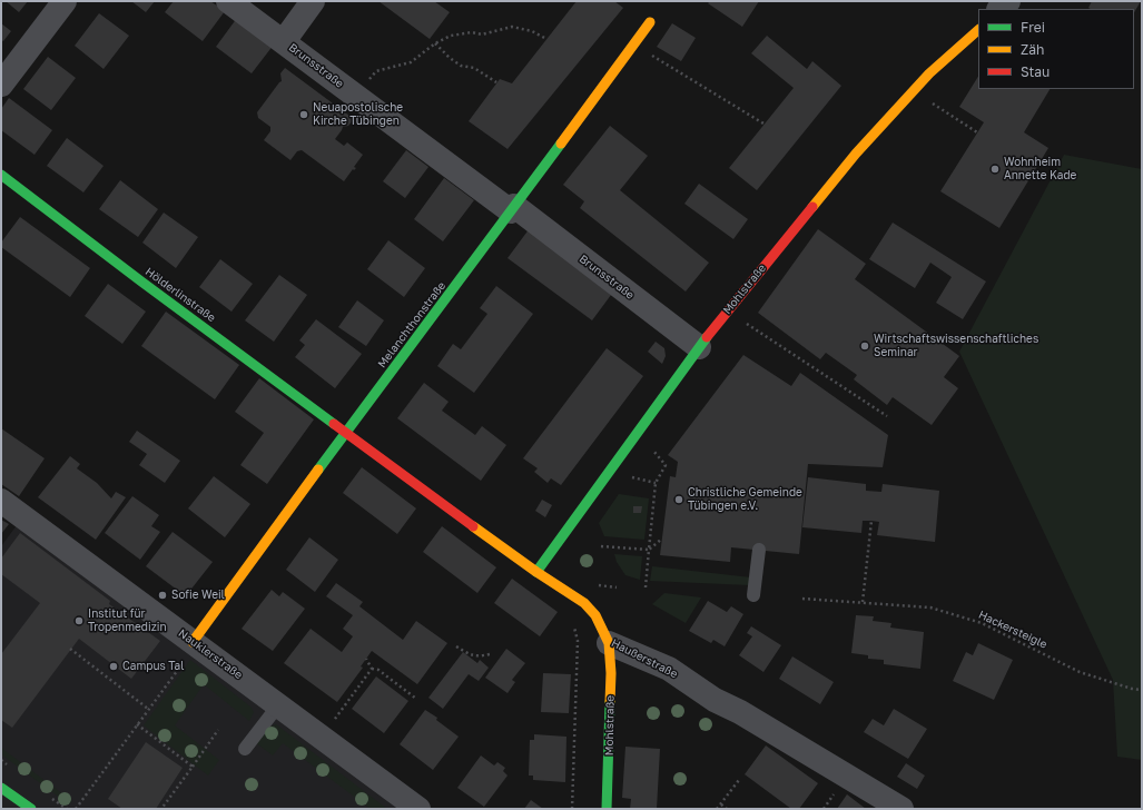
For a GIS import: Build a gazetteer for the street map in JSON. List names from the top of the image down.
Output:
{
  "streets": {
    "street": [
      "Brunsstraße",
      "Mohlstraße",
      "Hölderlinstraße",
      "Melanchthonstraße",
      "Nauklerstraße",
      "Haußerstraße"
    ],
    "path": ["Hackersteigle"]
  },
  "crossings": [
    ["Brunsstraße", "Mohlstraße"],
    ["Brunsstraße", "Melanchthonstraße"],
    ["Mohlstraße", "Haußerstraße"],
    ["Hölderlinstraße", "Melanchthonstraße"],
    ["Hölderlinstraße", "Haußerstraße"],
    ["Melanchthonstraße", "Nauklerstraße"],
    ["Melanchthonstraße", "Haußerstraße"]
  ],
  "places": [
    "Neuapostolische Kirche Tübingen",
    "Wohnheim Annette Kade",
    "Wirtschaftswissenschaftliches Seminar",
    "Christliche Gemeinde Tübingen e.V.",
    "Sofie Weil",
    "Institut für Tropenmedizin",
    "Campus Tal"
  ],
  "legend": ["Frei", "Zäh", "Stau"]
}
